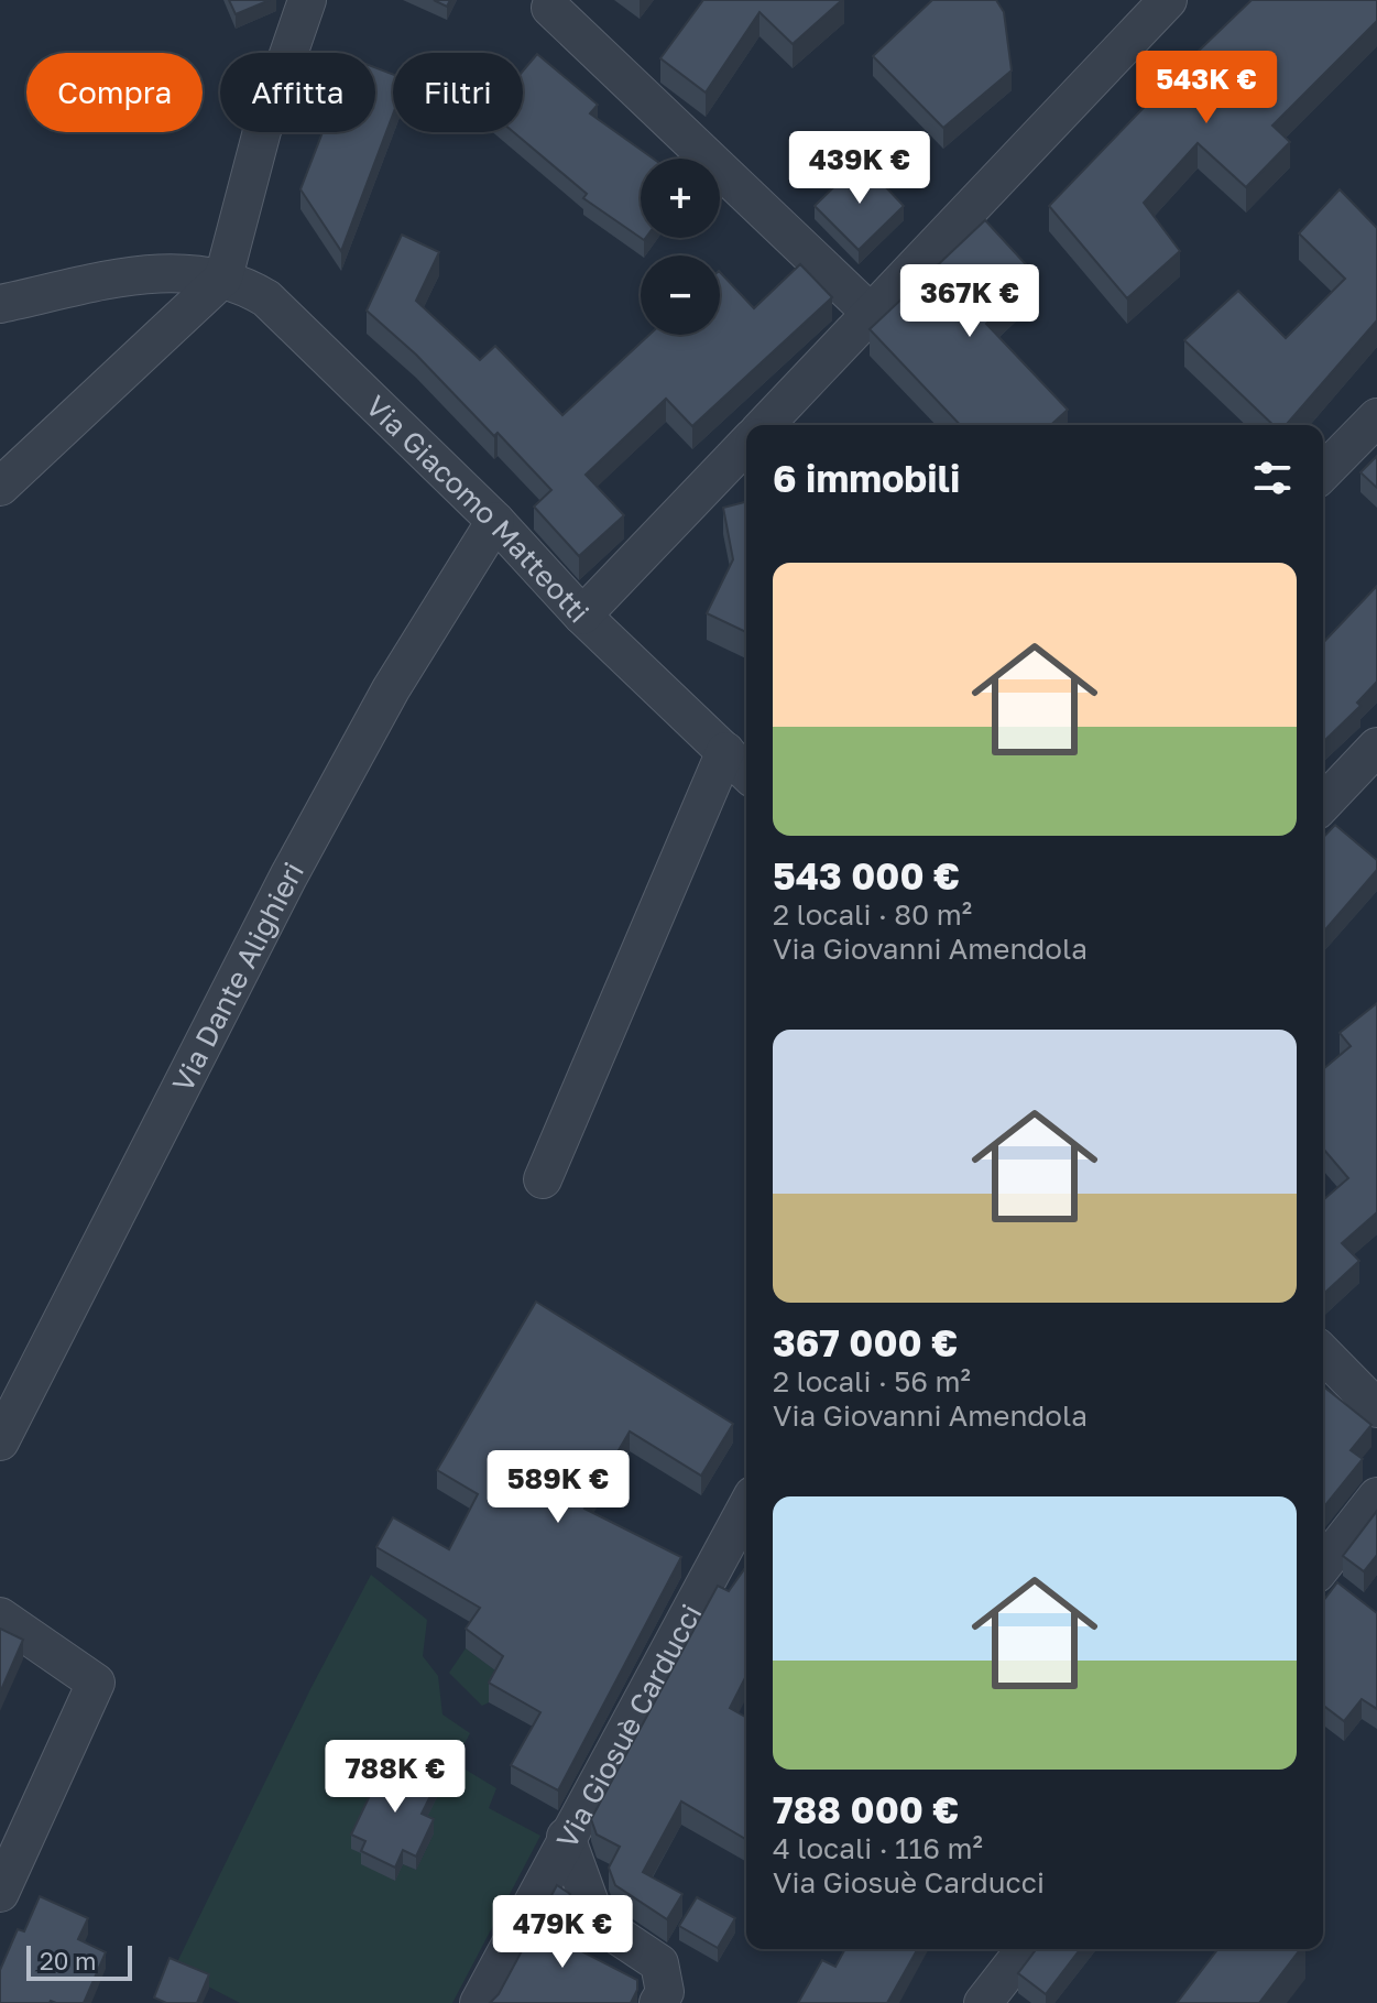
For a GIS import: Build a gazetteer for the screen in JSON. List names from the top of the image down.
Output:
{
  "streets": {
    "street": ["Via Giacomo Matteotti", "Via Dante Alighieri", "Via Giosuè Carducci"]
  },
  "crossings": [
    ["Via Giacomo Matteotti", "Via Dante Alighieri"]
  ],
  "scale_bar": "20 m",
  "page": {
    "price": [
      "543K €",
      "439K €",
      "367K €",
      "589K €",
      "788K €",
      "479K €"
    ],
    "chip": ["Compra", "Affitta", "Filtri"],
    "map_buttons": ["+", "−"],
    "heading": "6 immobili",
    "list": [
      {
        "name": "543 000 €",
        "note": "2 locali · 80 m² · Via Giovanni Amendola"
      },
      {
        "name": "367 000 €",
        "note": "2 locali · 56 m² · Via Giovanni Amendola"
      },
      {
        "name": "788 000 €",
        "note": "4 locali · 116 m² · Via Giosuè Carducci"
      }
    ],
    "scale": "20 m"
  }
}
